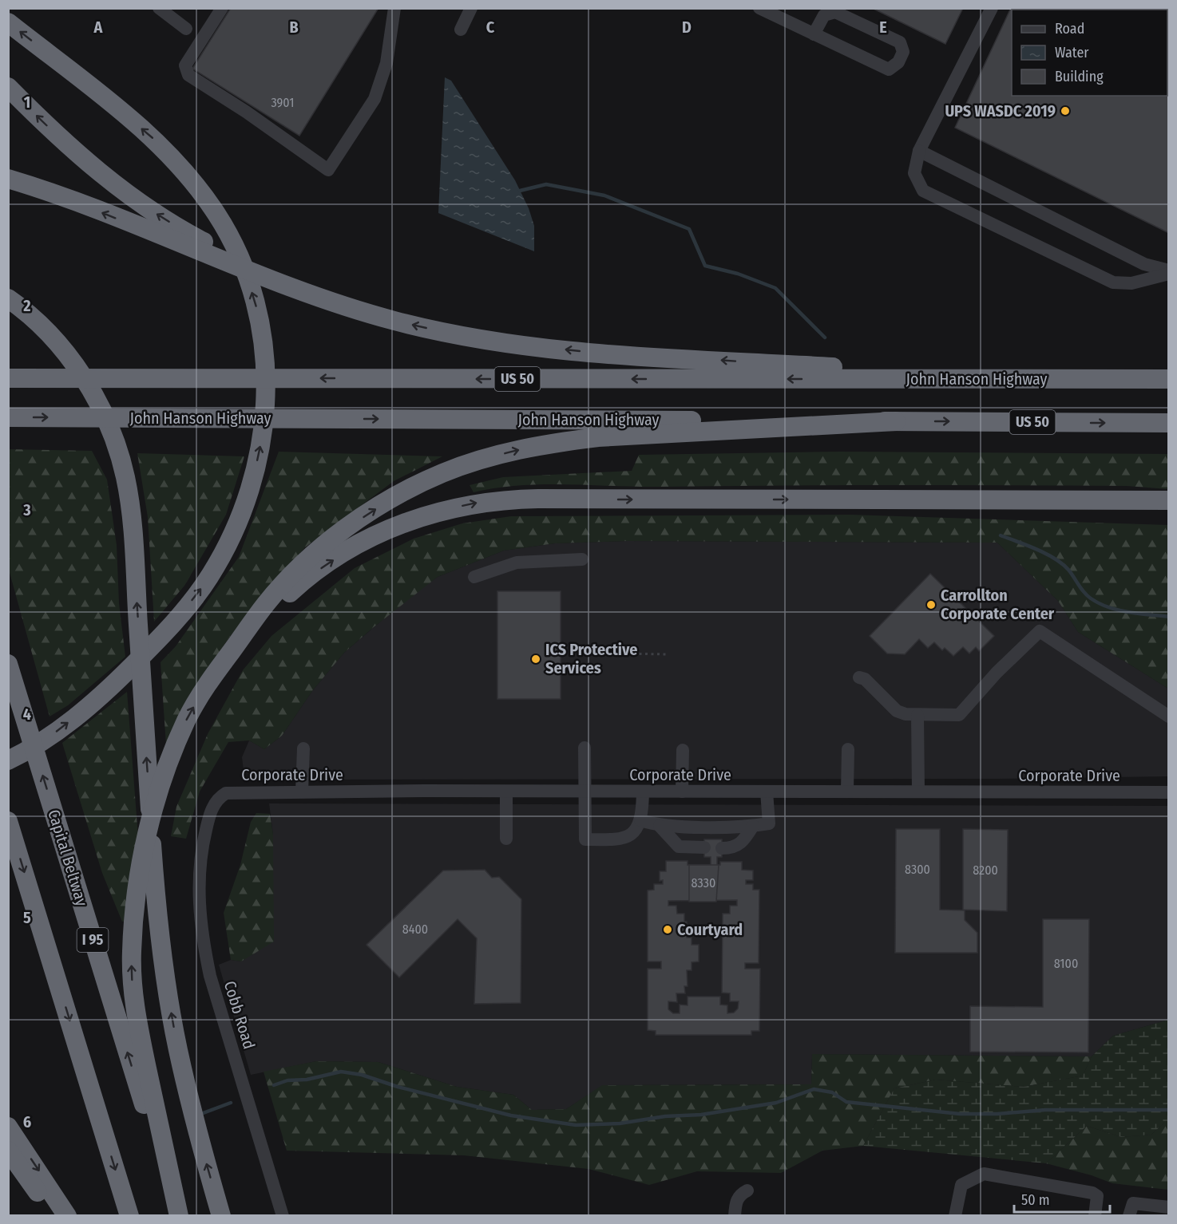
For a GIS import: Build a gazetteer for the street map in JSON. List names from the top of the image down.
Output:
{
  "streets": {
    "highway": [
      "US 50",
      "John Hanson Highway",
      "Capital Beltway",
      "I 95"
    ],
    "street": ["Corporate Drive", "Cobb Road"]
  },
  "crossings": [
    ["Corporate Drive", "Cobb Road"]
  ],
  "places": [
    "UPS WASDC 2019",
    "Carrollton Corporate Center",
    "ICS Protective Services",
    "Courtyard"
  ],
  "house_numbers": [
    "3901",
    "8300",
    "8200",
    "8330",
    "8400",
    "8100"
  ],
  "legend": ["Road", "Water", "Building"],
  "scale_bar": "50 m",
  "grid": {
    "columns": [
      "A",
      "B",
      "C",
      "D",
      "E"
    ],
    "rows": [
      "1",
      "2",
      "3",
      "4",
      "5",
      "6"
    ]
  }
}
